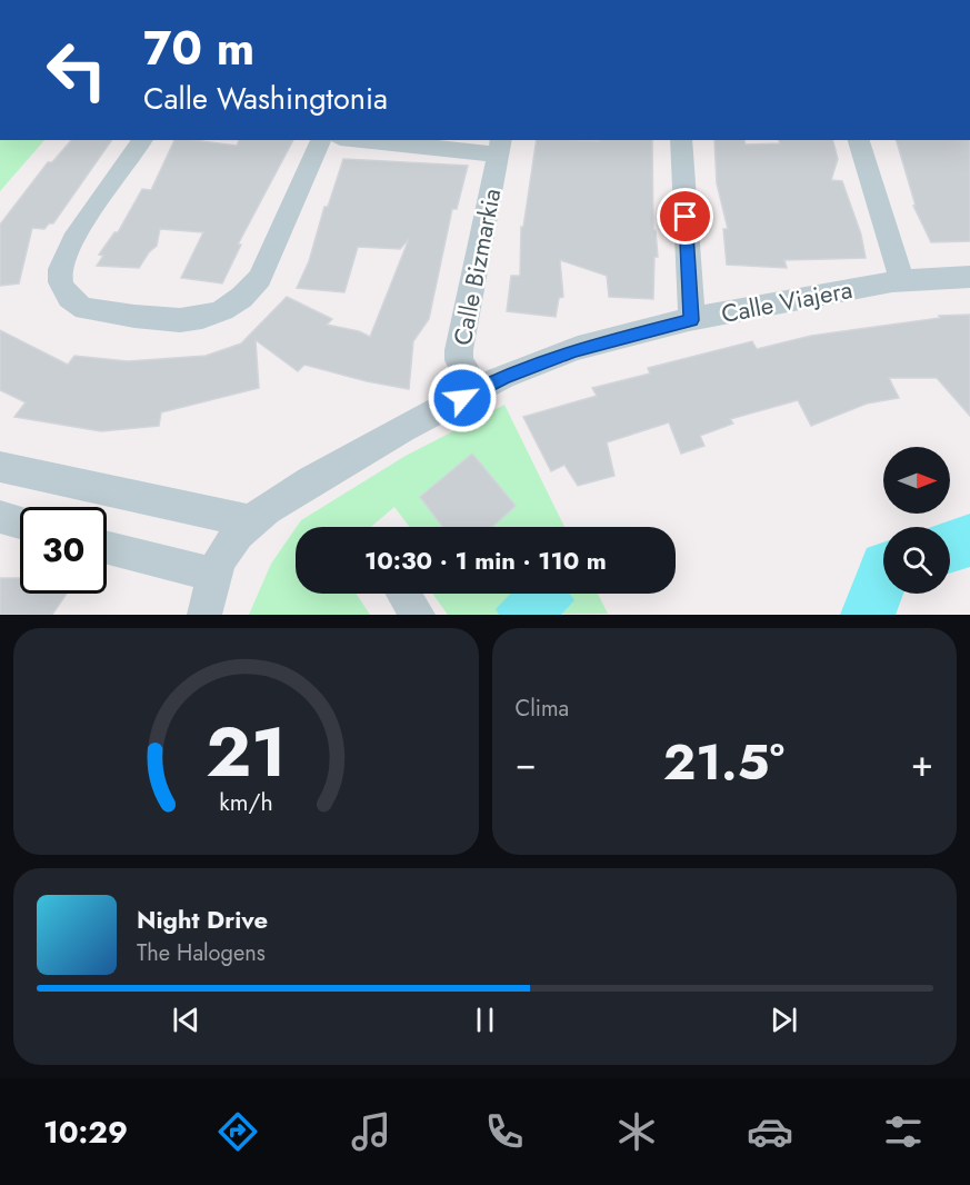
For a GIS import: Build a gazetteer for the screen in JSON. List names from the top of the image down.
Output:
{
  "streets": {
    "street": ["Calle Bizmarkia", "Calle Viajera"]
  },
  "crossings": [
    ["Calle Bizmarkia", "Calle Viajera"]
  ],
  "north": "right",
  "page": {
    "turn": ["70 m", "Calle Washingtonia"],
    "limit": "30",
    "trip": "10:30 · 1 min · 110 m",
    "tile": "Clima",
    "heat": ["−", "21.5°", "+"],
    "song": ["Night Drive", "The Halogens"],
    "tabs": "10:29",
    "gauge": ["21", "km/h"]
  }
}
